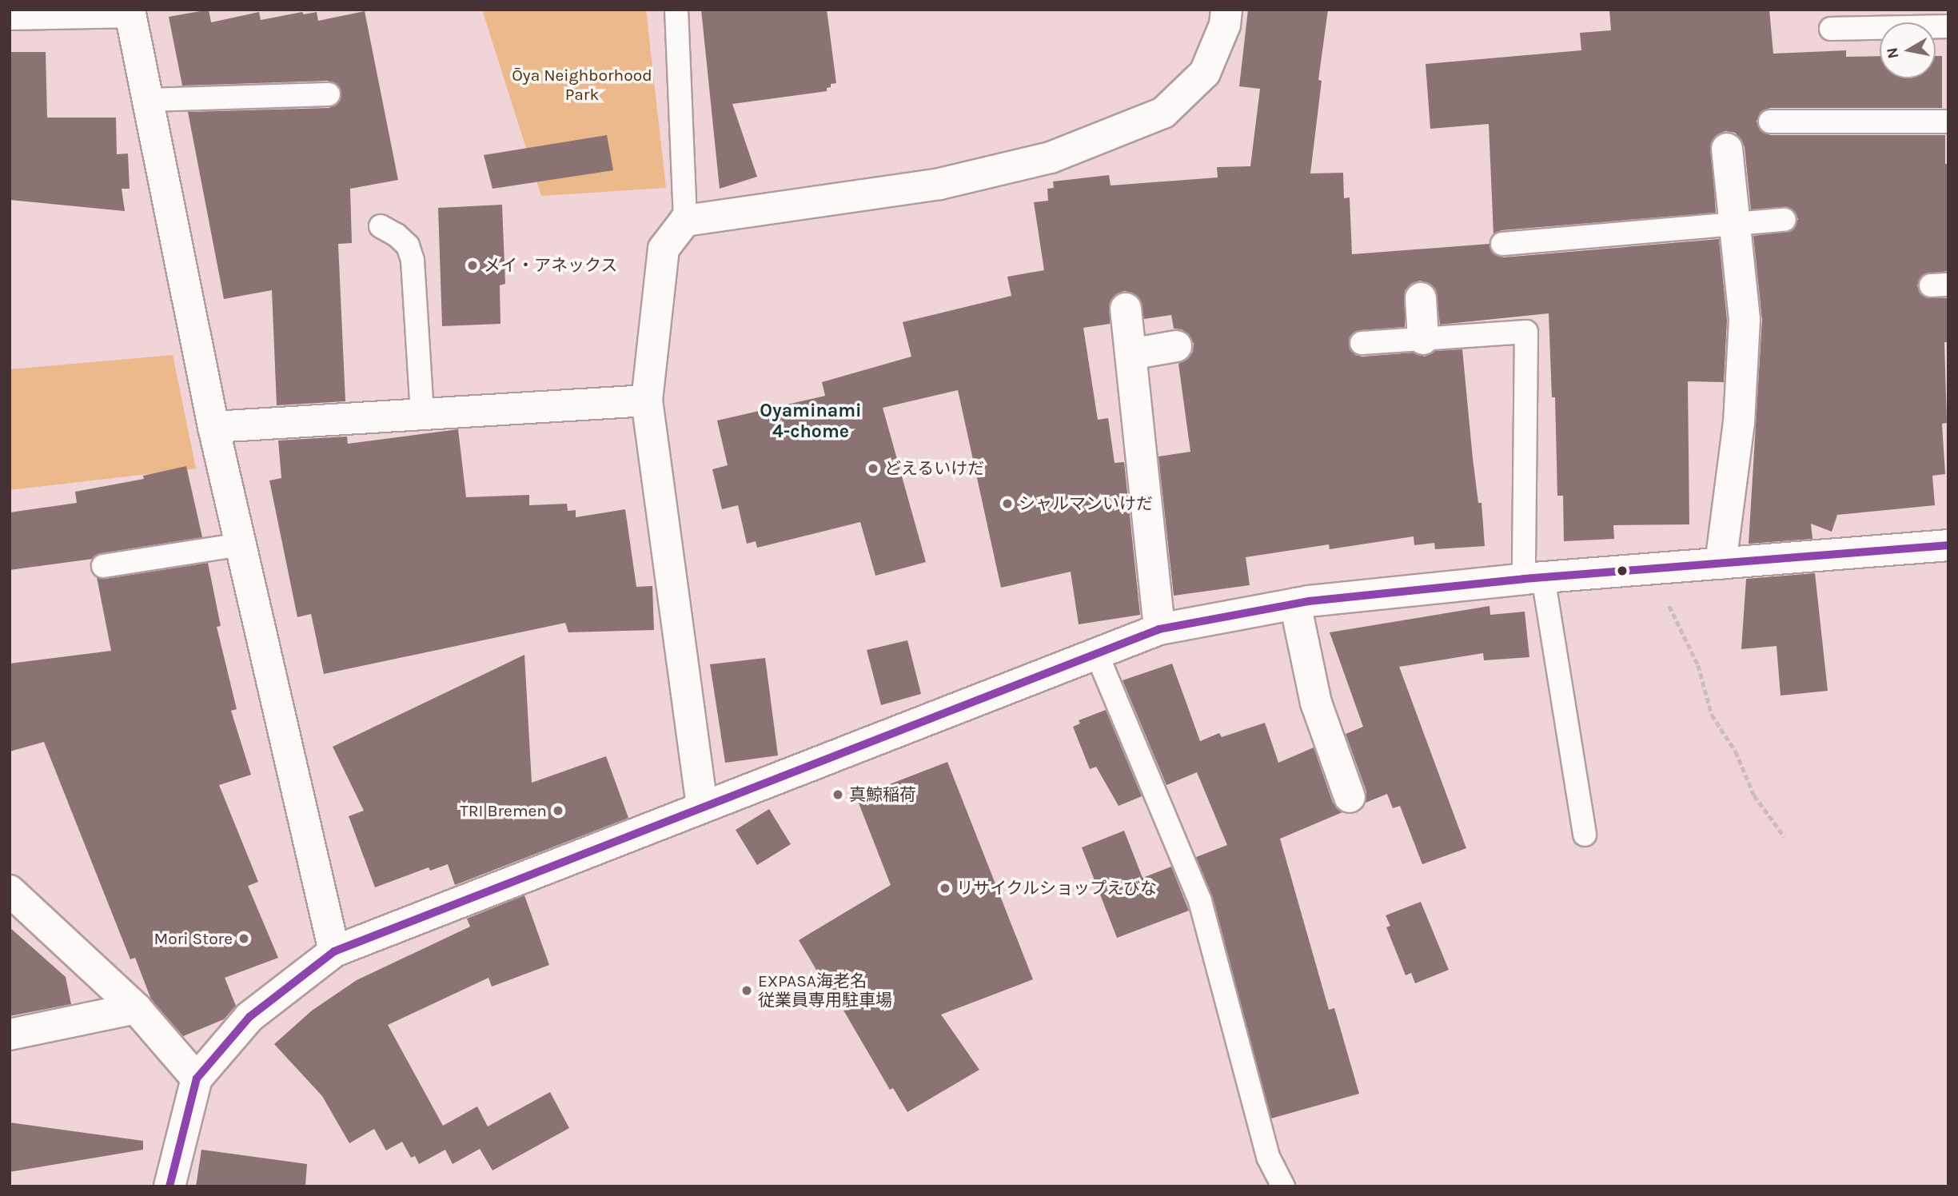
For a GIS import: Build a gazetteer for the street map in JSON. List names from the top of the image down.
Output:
{
  "districts": ["Oyaminami 4-chome"],
  "parks": ["Ōya Neighborhood Park"],
  "places": [
    "メイ・アネックス",
    "どえるいけだ",
    "シャルマンいけだ",
    "真鯨稲荷",
    "TRI Bremen",
    "リサイクルショップえびな",
    "Mori Store",
    "EXPASA海老名 従業員専用駐車場"
  ],
  "north": "left"
}
